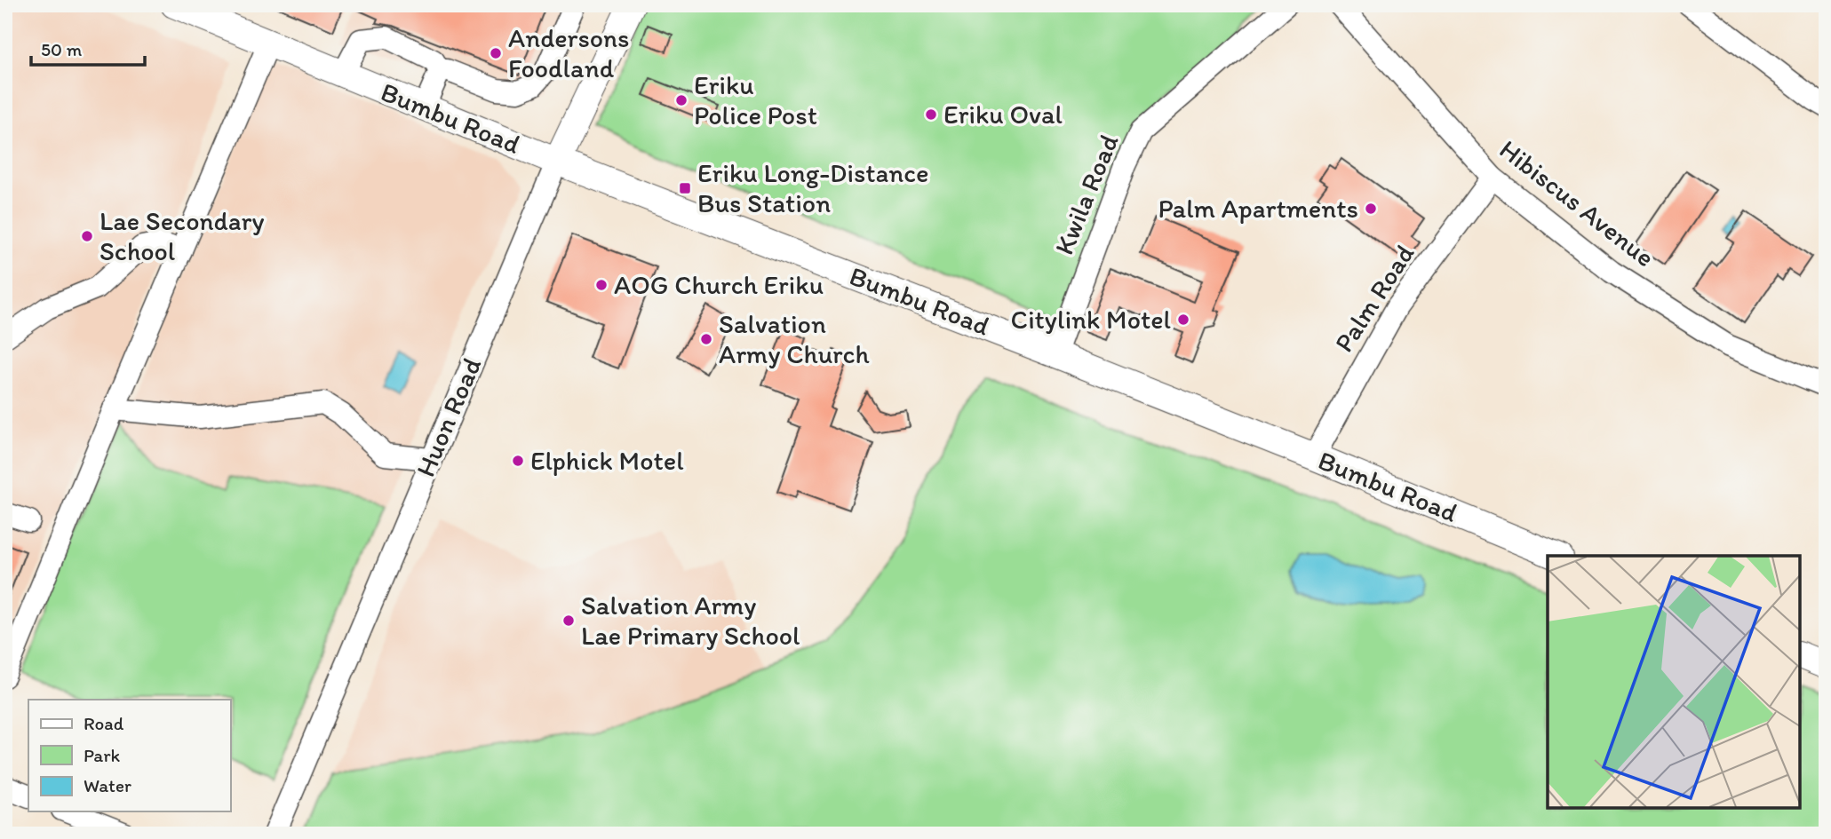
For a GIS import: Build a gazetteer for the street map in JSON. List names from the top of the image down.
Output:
{
  "streets": {
    "main road": ["Bumbu Road", "Huon Road"],
    "street": ["Kwila Road", "Hibiscus Avenue", "Palm Road"]
  },
  "crossings": [
    ["Bumbu Road", "Kwila Road"],
    ["Bumbu Road", "Palm Road"],
    ["Bumbu Road", "Huon Road"],
    ["Hibiscus Avenue", "Palm Road"]
  ],
  "places": {
    "other": [
      "Andersons Foodland",
      "Eriku Police Post",
      "Eriku Oval",
      "Palm Apartments",
      "Lae Secondary School",
      "AOG Church Eriku",
      "Citylink Motel",
      "Salvation Army Church",
      "Elphick Motel",
      "Salvation Army Lae Primary School"
    ],
    "transit": ["Eriku Long-Distance Bus Station"]
  },
  "legend": ["Road", "Park", "Water"],
  "scale_bar": "50 m"
}
